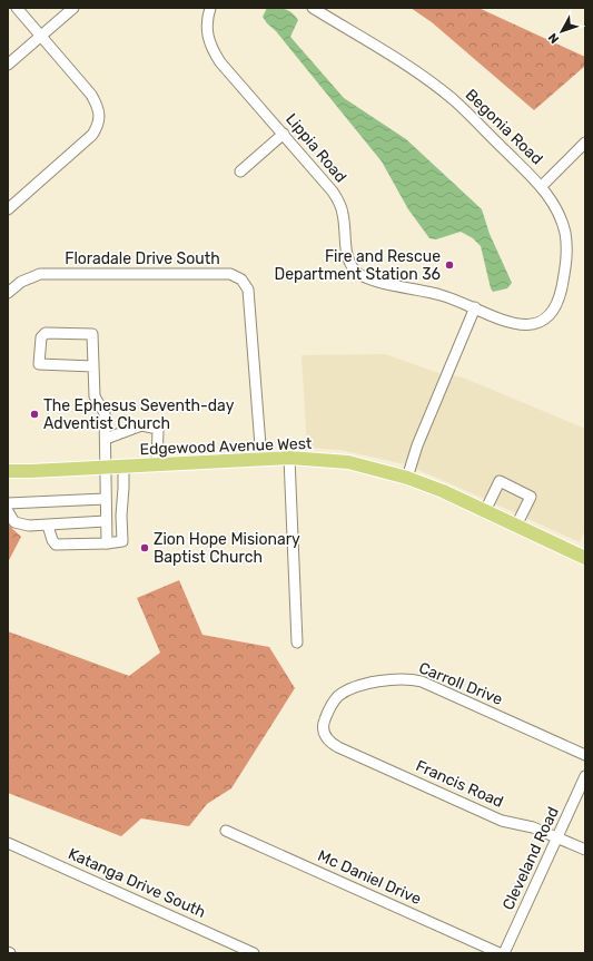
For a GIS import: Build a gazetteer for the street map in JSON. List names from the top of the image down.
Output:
{
  "streets": {
    "main road": ["Edgewood Avenue West"],
    "street": [
      "Begonia Road",
      "Lippia Road",
      "Floradale Drive South",
      "Carroll Drive",
      "Francis Road",
      "Cleveland Road",
      "Mc Daniel Drive",
      "Katanga Drive South"
    ]
  },
  "crossings": [
    ["Begonia Road", "Lippia Road"],
    ["Floradale Drive South", "Edgewood Avenue West"],
    ["Carroll Drive", "Francis Road"],
    ["Francis Road", "Cleveland Road"]
  ],
  "places": ["Fire and Rescue Department Station 36", "The Ephesus Seventh-day Adventist Church", "Zion Hope Misionary Baptist Church"],
  "north": "bottom left"
}
